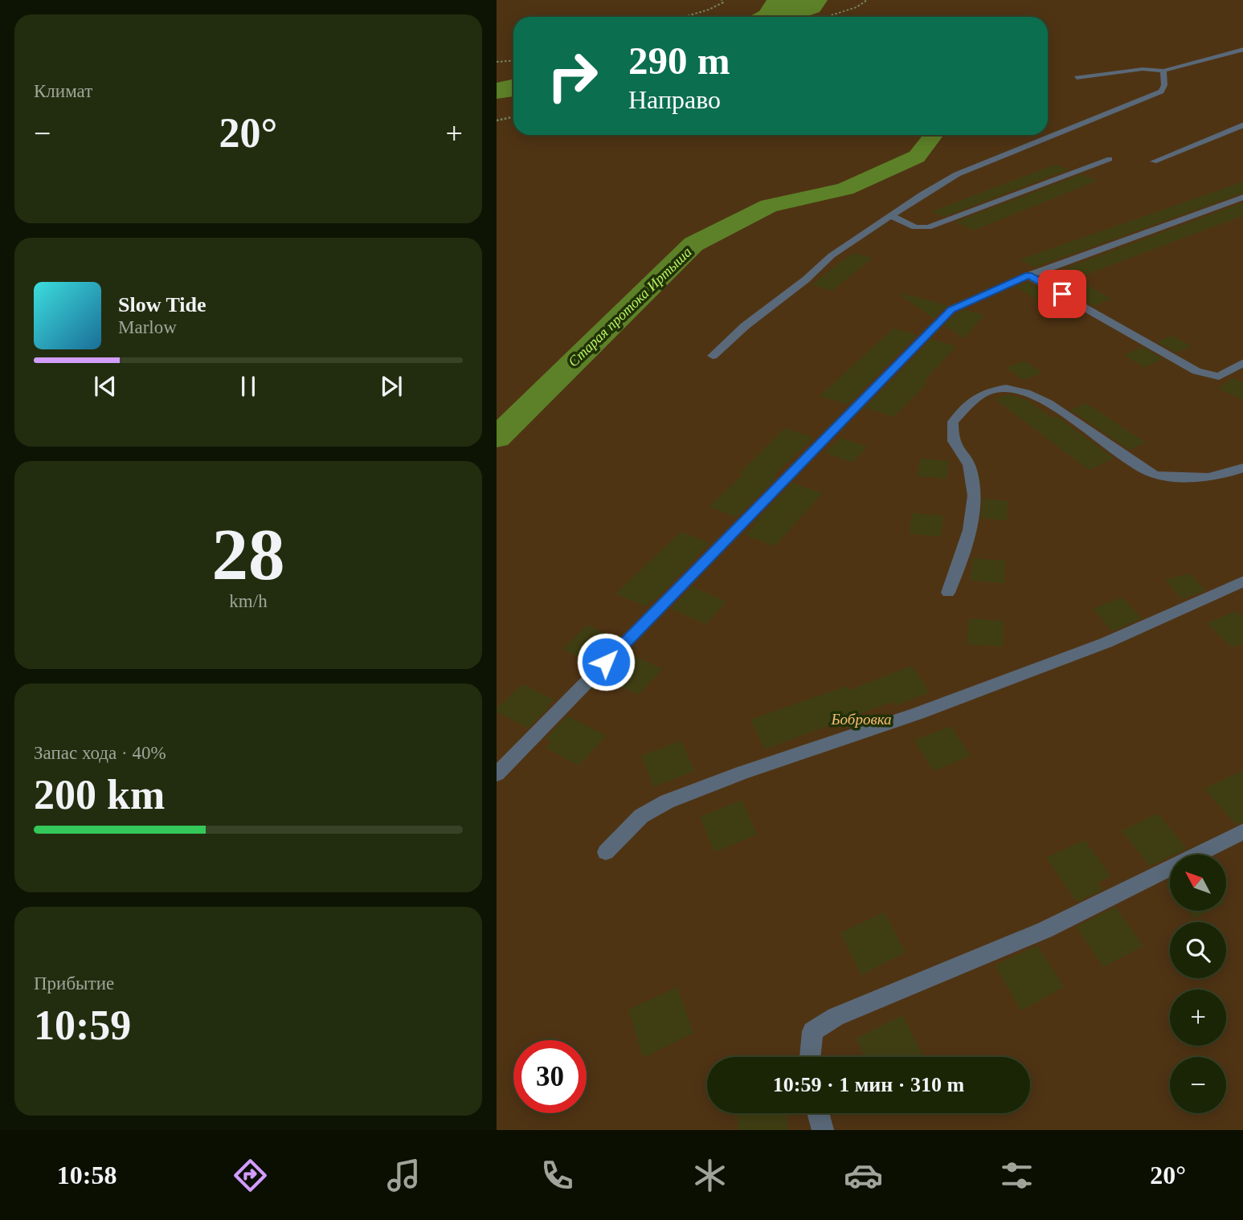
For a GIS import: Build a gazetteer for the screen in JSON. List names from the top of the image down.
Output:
{
  "water": ["Старая протока Иртыша"],
  "parks": ["Бобровка"],
  "north": "top left",
  "page": {
    "tile": [
      "Климат",
      ["28", "km/h"],
      ["Запас хода · 40%", "200 km"],
      ["Прибытие", "10:59"]
    ],
    "turn": ["290 m", "Направо"],
    "heat": ["−", "20°", "+"],
    "song": ["Slow Tide", "Marlow"],
    "map_buttons": ["+", "−"],
    "limit": "30",
    "trip": "10:59 · 1 мин · 310 m",
    "tabs": ["10:58", "20°"]
  }
}
